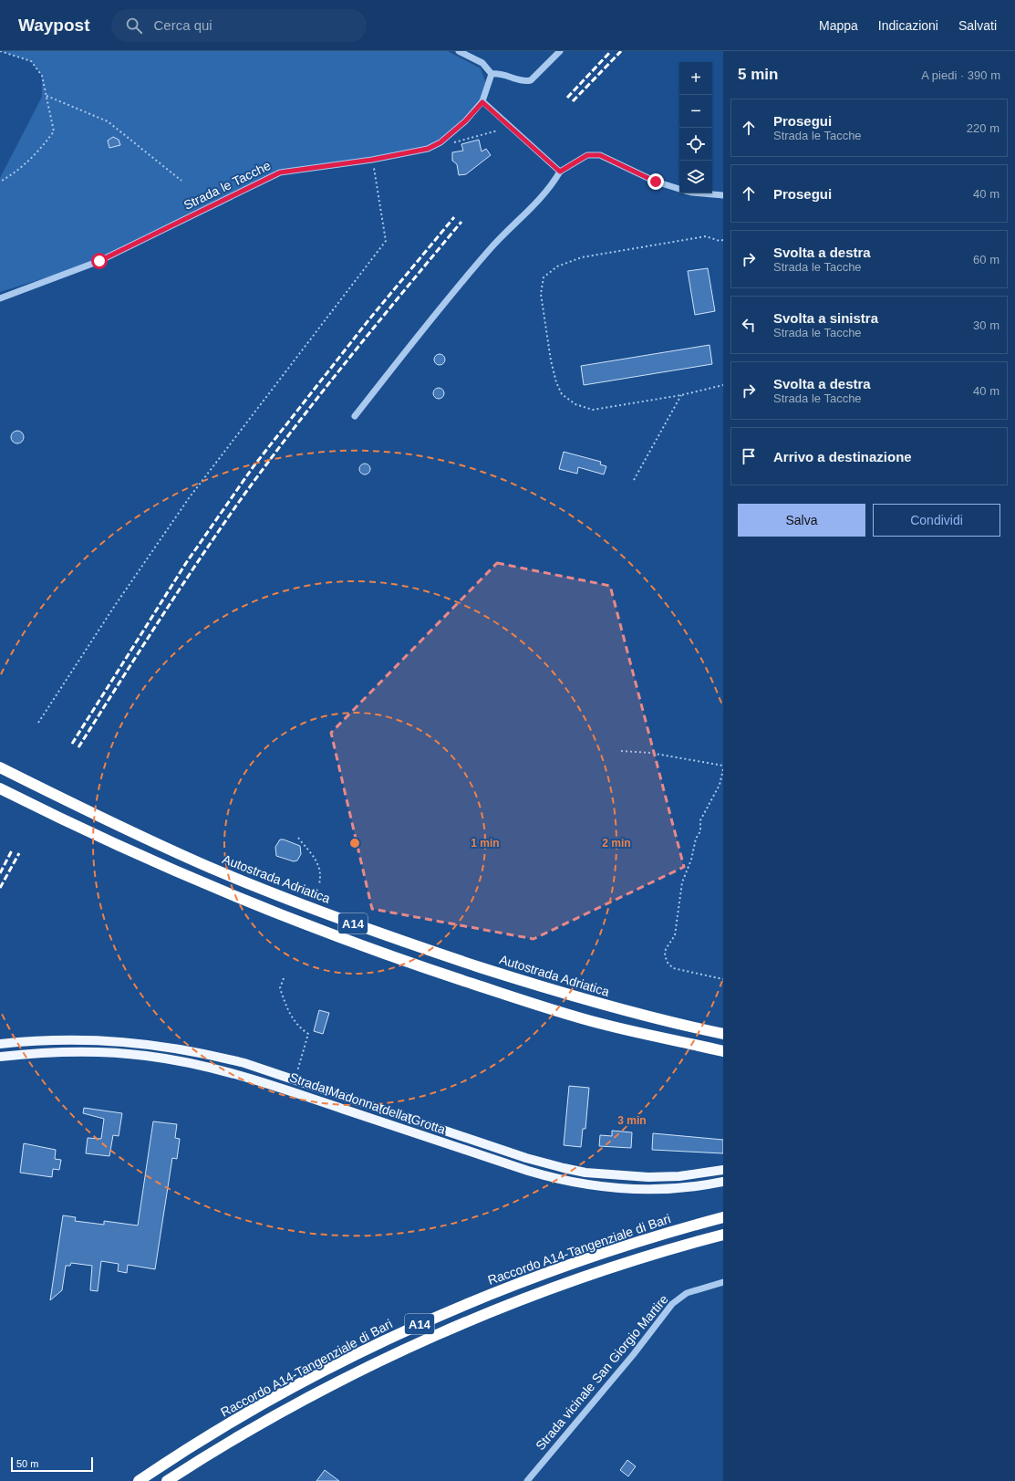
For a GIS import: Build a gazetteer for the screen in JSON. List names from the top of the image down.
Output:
{
  "streets": {
    "highway": ["Autostrada Adriatica", "A14", "Raccordo A14-Tangenziale di Bari"],
    "main road": ["Strada Madonna della Grotta"],
    "street": ["Strada le Tacche", "Strada vicinale San Giorgio Martire"]
  },
  "scale_bar": "50 m",
  "page": {
    "header": "Waypost",
    "search": "Cerca qui",
    "nav": ["Mappa", "Indicazioni", "Salvati"],
    "heading": ["5 min", "A piedi · 390 m"],
    "map_buttons": ["+", "−"],
    "list": [
      ["Prosegui", "Strada le Tacche", "220 m"],
      ["Prosegui", "40 m"],
      ["Svolta a destra", "Strada le Tacche", "60 m"],
      ["Svolta a sinistra", "Strada le Tacche", "30 m"],
      ["Svolta a destra", "Strada le Tacche", "40 m"],
      "Arrivo a destinazione"
    ],
    "buttons": ["Salva", "Condividi"],
    "scale": "50 m"
  },
  "rings": ["1 min", "2 min", "3 min"]
}
